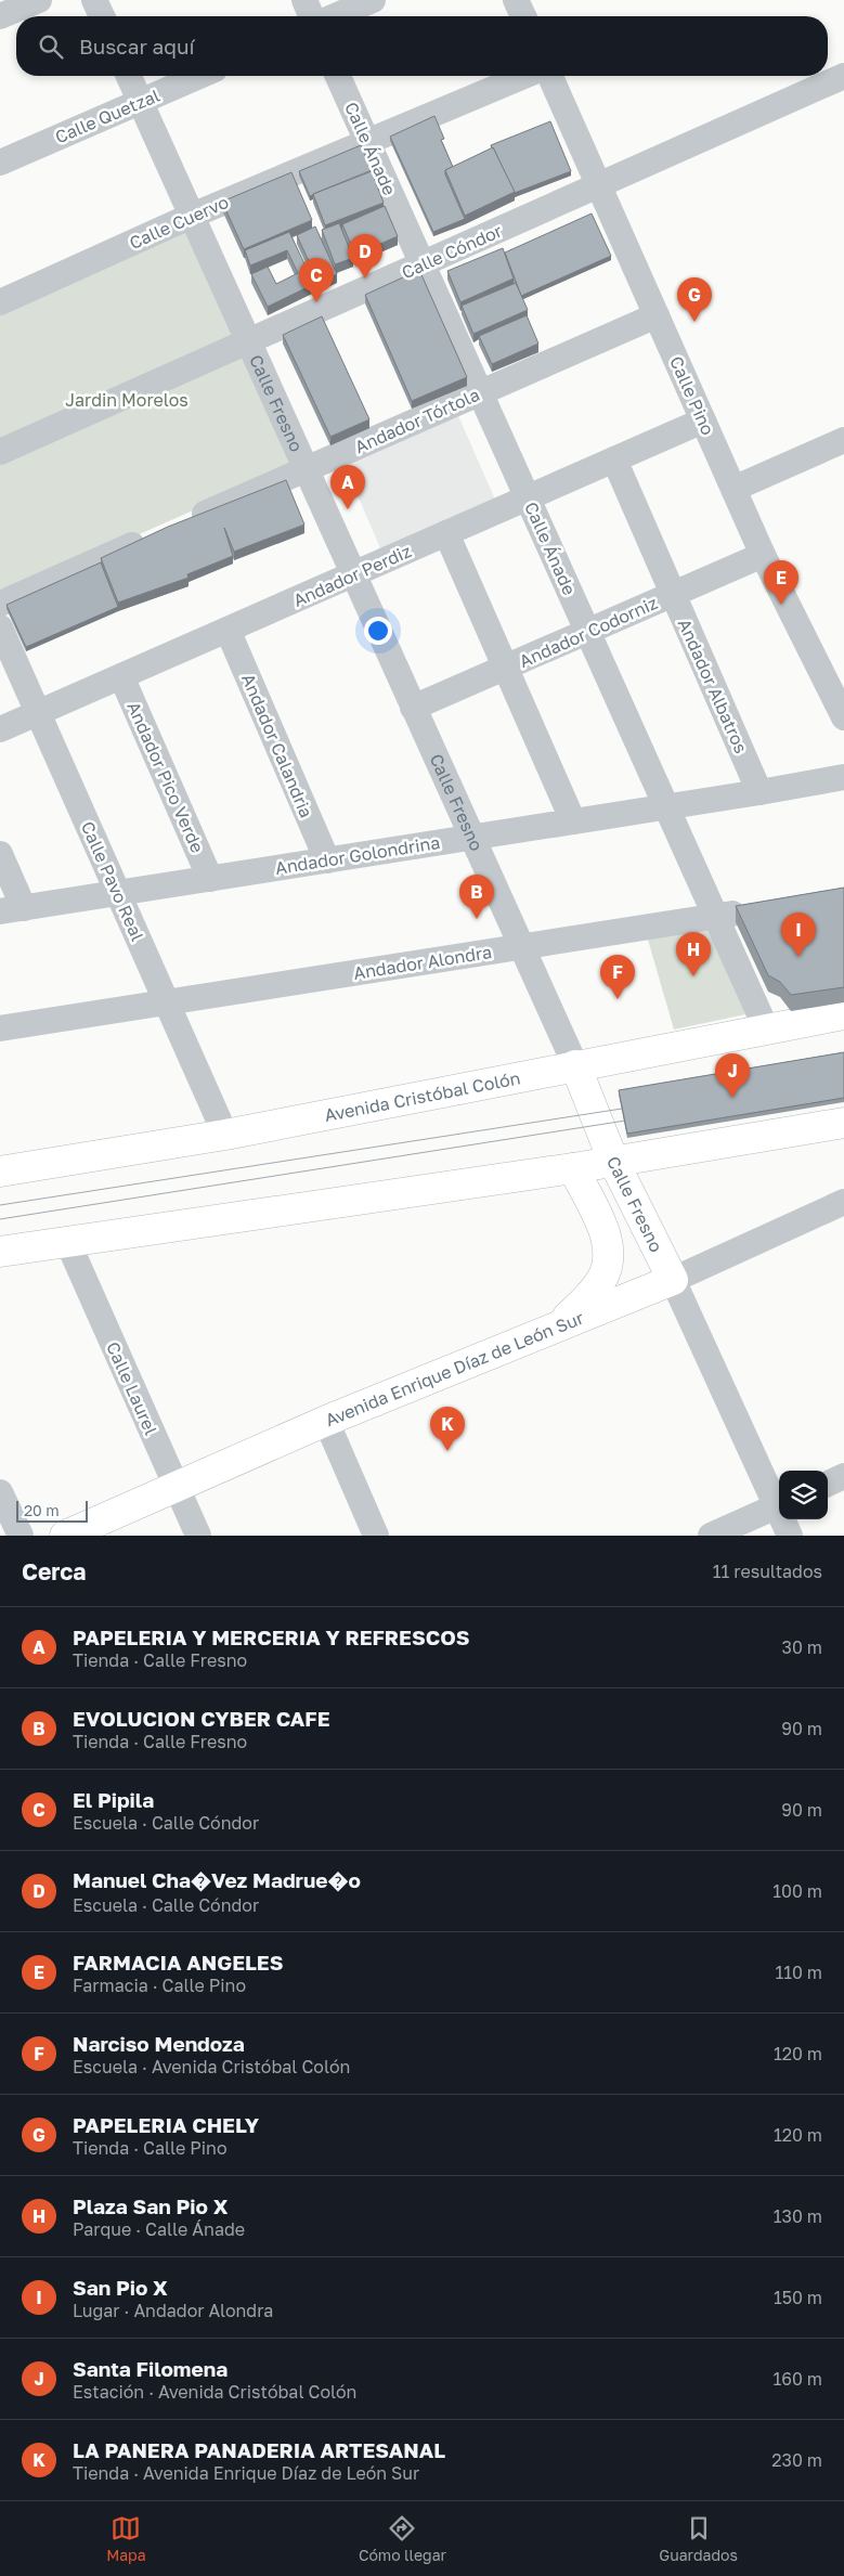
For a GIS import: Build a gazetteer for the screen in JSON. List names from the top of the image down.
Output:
{
  "streets": {
    "main road": ["Calle Fresno", "Avenida Cristóbal Colón", "Avenida Enrique Díaz de León Sur"],
    "street": [
      "Calle Quetzal",
      "Calle Ánade",
      "Calle Cuervo",
      "Calle Cóndor",
      "Calle Pino",
      "Andador Tórtola",
      "Andador Perdiz",
      "Andador Codorniz",
      "Andador Albatros",
      "Andador Calandria",
      "Andador Pico Verde",
      "Andador Golondrina",
      "Calle Pavo Real",
      "Andador Alondra",
      "Calle Laurel"
    ]
  },
  "crossings": [
    ["Calle Quetzal", "Calle Fresno"],
    ["Calle Ánade", "Calle Cuervo"],
    ["Calle Ánade", "Calle Cóndor"],
    ["Calle Ánade", "Andador Tórtola"],
    ["Calle Ánade", "Andador Perdiz"],
    ["Calle Ánade", "Andador Codorniz"],
    ["Calle Ánade", "Andador Golondrina"],
    ["Calle Ánade", "Andador Alondra"],
    ["Calle Ánade", "Avenida Cristóbal Colón"],
    ["Calle Cuervo", "Calle Fresno"],
    ["Calle Cóndor", "Calle Pino"],
    ["Calle Cóndor", "Calle Fresno"],
    ["Calle Pino", "Andador Tórtola"],
    ["Calle Pino", "Andador Perdiz"],
    ["Calle Pino", "Andador Codorniz"],
    ["Calle Fresno", "Andador Tórtola"],
    ["Calle Fresno", "Andador Perdiz"],
    ["Calle Fresno", "Andador Codorniz"],
    ["Calle Fresno", "Andador Golondrina"],
    ["Calle Fresno", "Andador Alondra"],
    ["Calle Fresno", "Avenida Cristóbal Colón"],
    ["Calle Fresno", "Avenida Enrique Díaz de León Sur"],
    ["Andador Perdiz", "Andador Albatros"],
    ["Andador Perdiz", "Andador Calandria"],
    ["Andador Perdiz", "Andador Pico Verde"],
    ["Andador Perdiz", "Calle Pavo Real"],
    ["Andador Codorniz", "Andador Albatros"],
    ["Andador Albatros", "Andador Golondrina"],
    ["Andador Calandria", "Andador Golondrina"],
    ["Andador Pico Verde", "Andador Golondrina"],
    ["Andador Golondrina", "Calle Pavo Real"],
    ["Calle Pavo Real", "Andador Alondra"],
    ["Calle Pavo Real", "Avenida Cristóbal Colón"],
    ["Avenida Enrique Díaz de León Sur", "Calle Laurel"]
  ],
  "parks": ["Jardin Morelos"],
  "scale_bar": "20 m",
  "page": {
    "search": "Buscar aquí",
    "pins": [
      "D",
      "C",
      "G",
      "A",
      "E",
      "B",
      "I",
      "H",
      "F",
      "J",
      "K"
    ],
    "scale": "20 m",
    "heading": ["Cerca", "11 resultados"],
    "list": [
      {
        "mark": "A",
        "name": "PAPELERIA Y MERCERIA Y REFRESCOS",
        "note": "Tienda · Calle Fresno",
        "value": "30 m"
      },
      {
        "mark": "B",
        "name": "EVOLUCION CYBER CAFE",
        "note": "Tienda · Calle Fresno",
        "value": "90 m"
      },
      {
        "mark": "C",
        "name": "El Pipila",
        "note": "Escuela · Calle Cóndor",
        "value": "90 m"
      },
      {
        "mark": "D",
        "name": "Manuel Cha�Vez Madrue�o",
        "note": "Escuela · Calle Cóndor",
        "value": "100 m"
      },
      {
        "mark": "E",
        "name": "FARMACIA ANGELES",
        "note": "Farmacia · Calle Pino",
        "value": "110 m"
      },
      {
        "mark": "F",
        "name": "Narciso Mendoza",
        "note": "Escuela · Avenida Cristóbal Colón",
        "value": "120 m"
      },
      {
        "mark": "G",
        "name": "PAPELERIA CHELY",
        "note": "Tienda · Calle Pino",
        "value": "120 m"
      },
      {
        "mark": "H",
        "name": "Plaza San Pio X",
        "note": "Parque · Calle Ánade",
        "value": "130 m"
      },
      {
        "mark": "I",
        "name": "San Pio X",
        "note": "Lugar · Andador Alondra",
        "value": "150 m"
      },
      {
        "mark": "J",
        "name": "Santa Filomena",
        "note": "Estación · Avenida Cristóbal Colón",
        "value": "160 m"
      },
      {
        "mark": "K",
        "name": "LA PANERA PANADERIA ARTESANAL",
        "note": "Tienda · Avenida Enrique Díaz de León Sur",
        "value": "230 m"
      }
    ],
    "nav": ["Mapa", "Cómo llegar", "Guardados"]
  }
}
